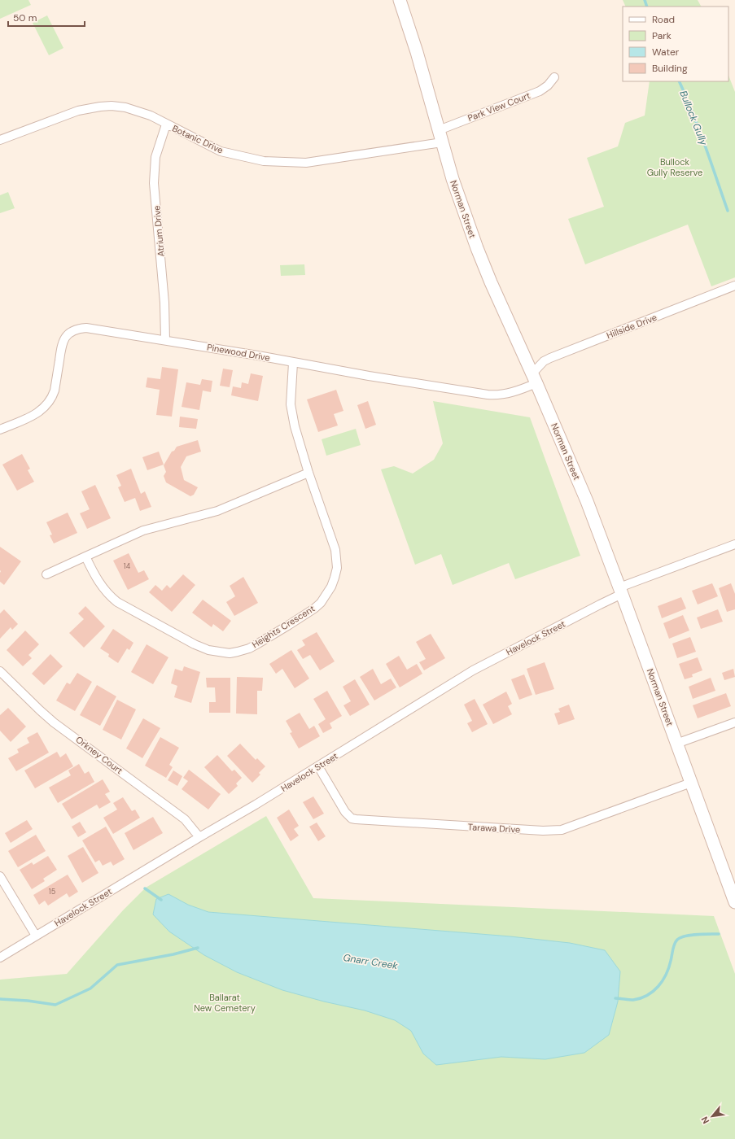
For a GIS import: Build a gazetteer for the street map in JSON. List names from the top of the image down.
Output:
{
  "streets": {
    "street": [
      "Park View Court",
      "Botanic Drive",
      "Norman Street",
      "Atrium Drive",
      "Hillside Drive",
      "Pinewood Drive",
      "Heights Crescent",
      "Havelock Street",
      "Orkney Court",
      "Tarawa Drive"
    ]
  },
  "crossings": [
    ["Park View Court", "Norman Street"],
    ["Botanic Drive", "Norman Street"],
    ["Botanic Drive", "Atrium Drive"],
    ["Norman Street", "Hillside Drive"],
    ["Norman Street", "Pinewood Drive"],
    ["Norman Street", "Havelock Street"],
    ["Norman Street", "Tarawa Drive"],
    ["Atrium Drive", "Pinewood Drive"],
    ["Hillside Drive", "Pinewood Drive"],
    ["Pinewood Drive", "Heights Crescent"],
    ["Havelock Street", "Orkney Court"],
    ["Havelock Street", "Tarawa Drive"]
  ],
  "water": ["Bullock Gully", "Gnarr Creek"],
  "parks": ["Bullock Gully Reserve", "Ballarat New Cemetery"],
  "house_numbers": ["14", "15"],
  "legend": [
    "Road",
    "Park",
    "Water",
    "Building"
  ],
  "scale_bar": "50 m",
  "north": "bottom left"
}
